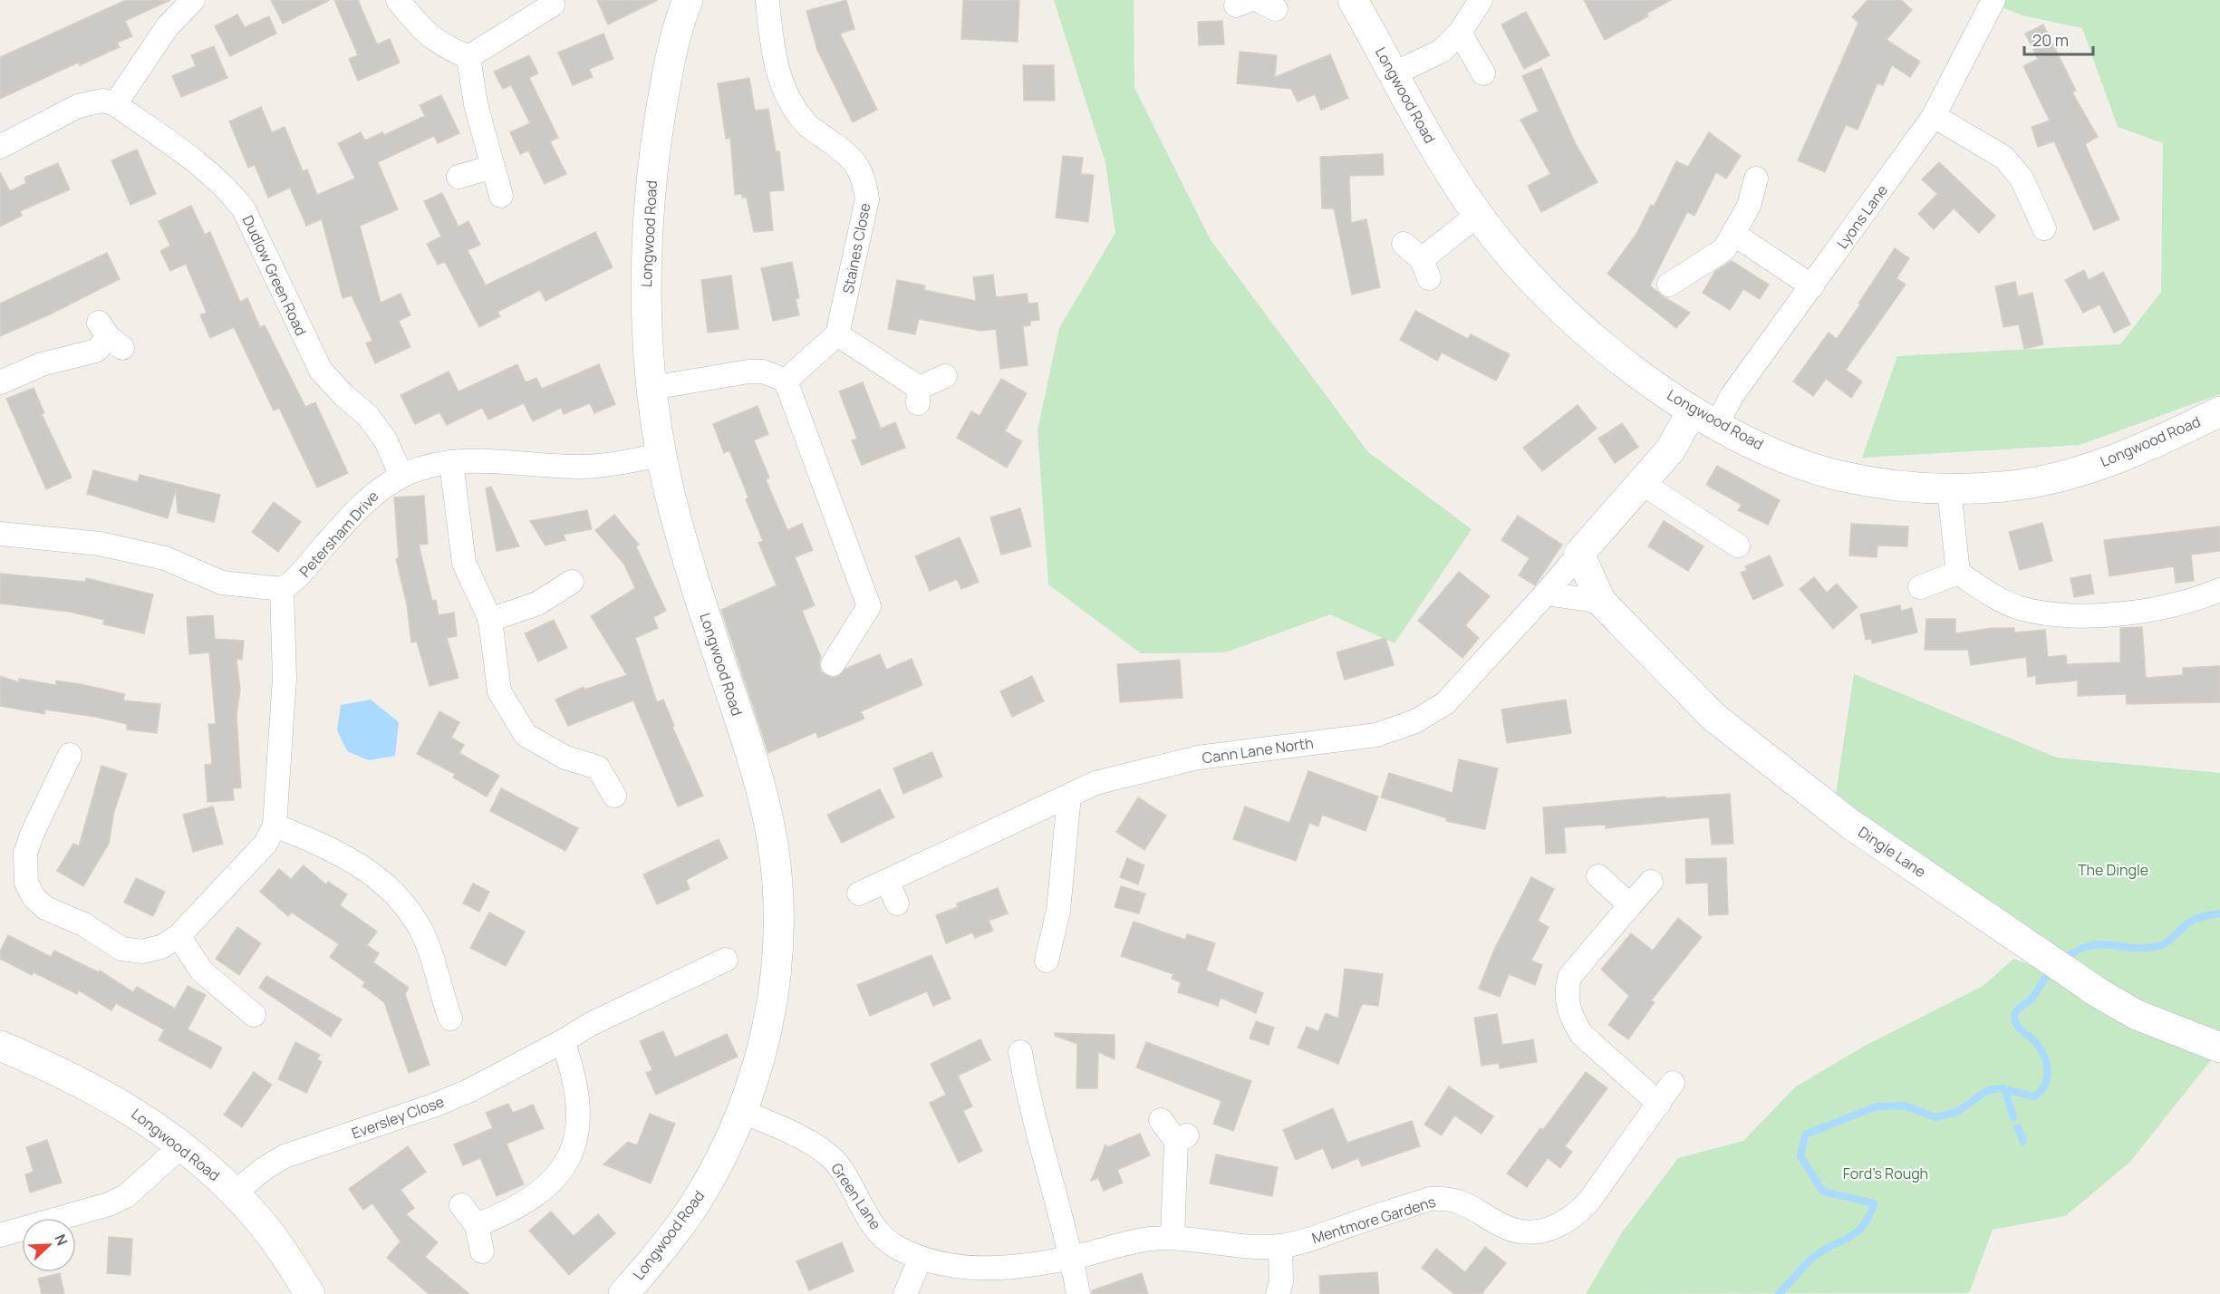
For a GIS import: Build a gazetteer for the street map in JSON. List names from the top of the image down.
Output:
{
  "streets": {
    "street": [
      "Longwood Road",
      "Lyons Lane",
      "Staines Close",
      "Dudlow Green Road",
      "Petersham Drive",
      "Cann Lane North",
      "Dingle Lane",
      "Eversley Close",
      "Green Lane",
      "Mentmore Gardens"
    ]
  },
  "crossings": [
    ["Longwood Road", "Lyons Lane"],
    ["Longwood Road", "Petersham Drive"],
    ["Longwood Road", "Eversley Close"],
    ["Longwood Road", "Green Lane"],
    ["Lyons Lane", "Cann Lane North"],
    ["Lyons Lane", "Dingle Lane"],
    ["Dudlow Green Road", "Petersham Drive"],
    ["Cann Lane North", "Dingle Lane"],
    ["Green Lane", "Mentmore Gardens"]
  ],
  "parks": ["The Dingle", "Ford's Rough"],
  "scale_bar": "20 m",
  "north": "top right"
}
